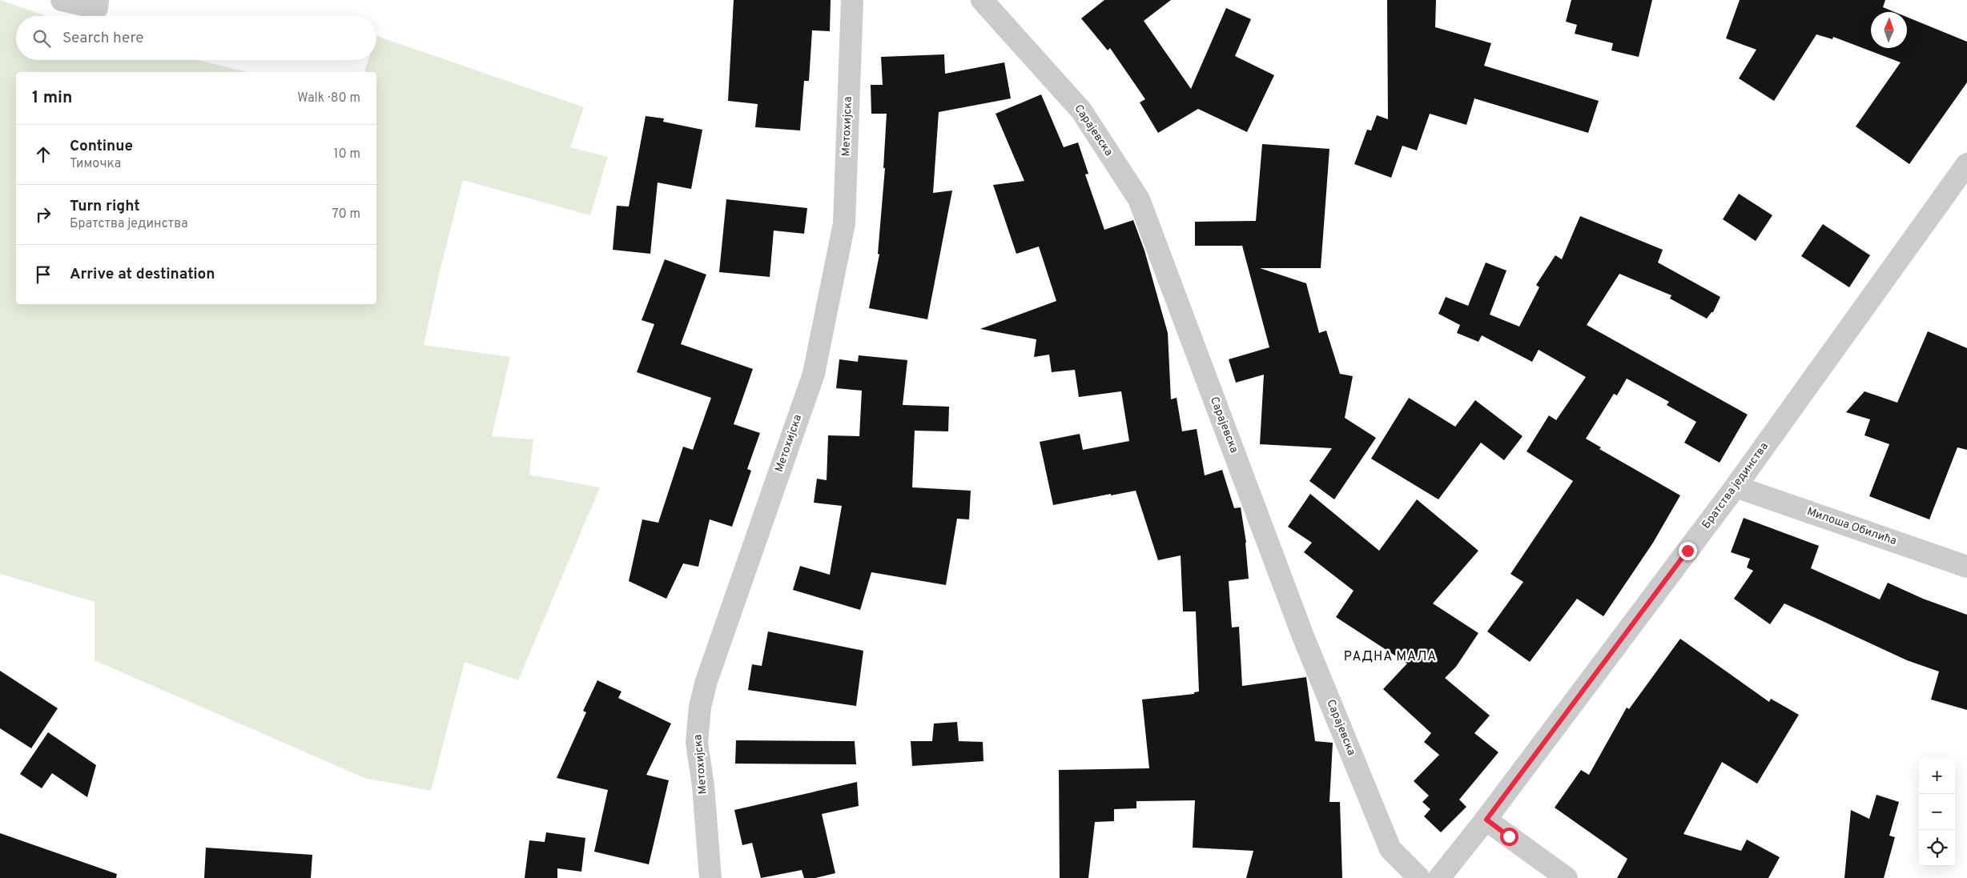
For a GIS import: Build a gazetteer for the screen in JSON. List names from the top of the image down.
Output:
{
  "streets": {
    "street": [
      "Метохијска",
      "Сарајевска",
      "Братства јединства",
      "Милоша Обилића"
    ]
  },
  "crossings": [
    ["Братства јединства", "Милоша Обилића"]
  ],
  "districts": ["РАДНА МАЛА"],
  "north": "top",
  "page": {
    "search": "Search here",
    "heading": ["1 min", "Walk · 80 m"],
    "list": [
      ["Continue", "Тимочка", "10 m"],
      ["Turn right", "Братства јединства", "70 m"],
      "Arrive at destination"
    ],
    "map_buttons": ["+", "−"]
  }
}
